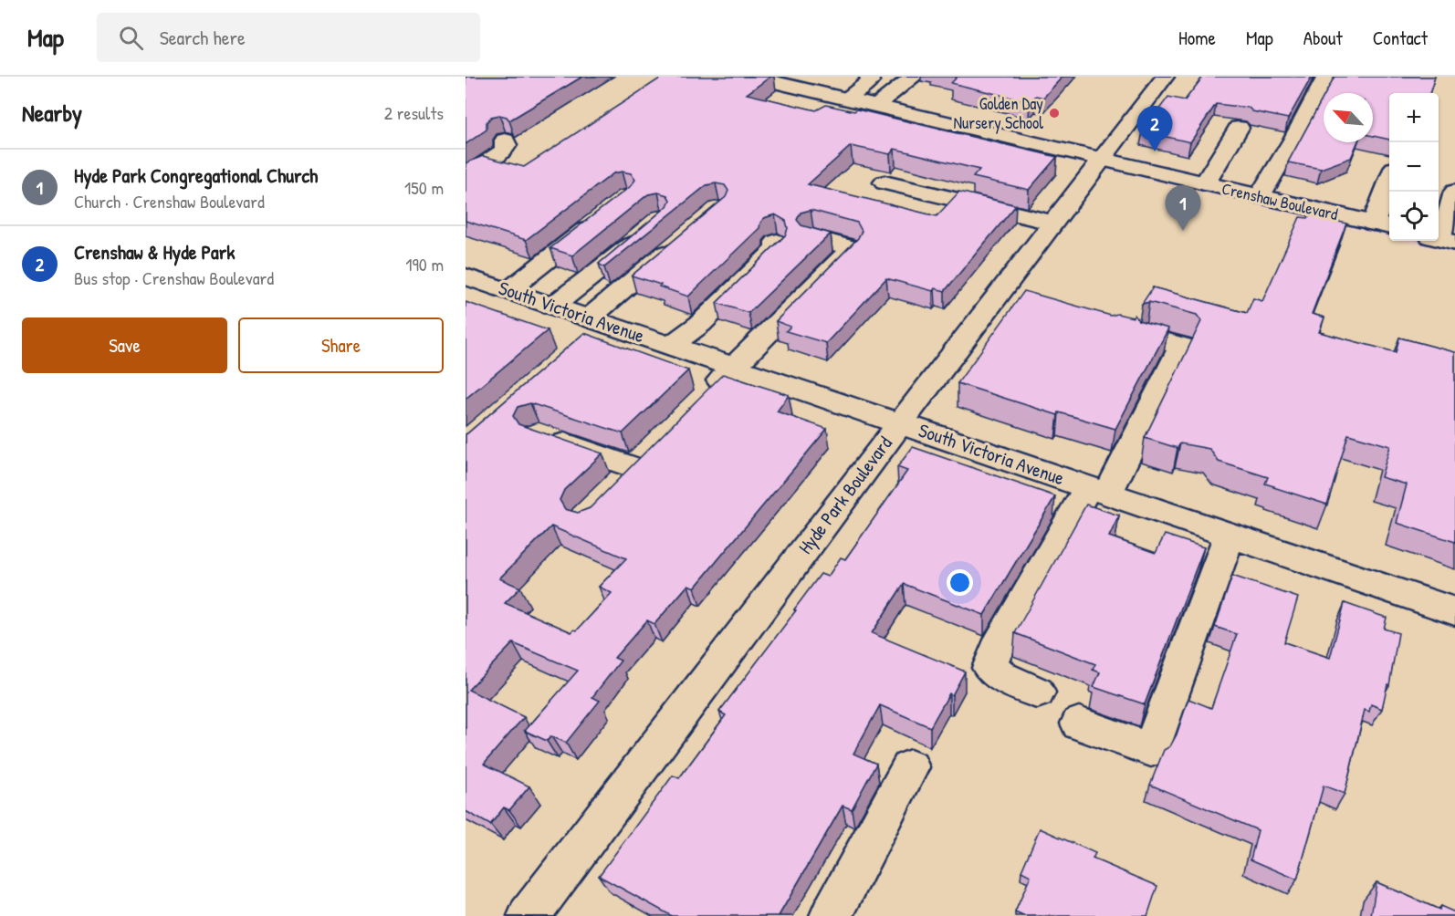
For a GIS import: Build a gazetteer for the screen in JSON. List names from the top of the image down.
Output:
{
  "streets": {
    "street": ["Crenshaw Boulevard", "South Victoria Avenue", "Hyde Park Boulevard"]
  },
  "crossings": [
    ["Crenshaw Boulevard", "Hyde Park Boulevard"],
    ["South Victoria Avenue", "Hyde Park Boulevard"]
  ],
  "places": ["Golden Day Nursery School"],
  "north": "top left",
  "page": {
    "header": "Map",
    "search": "Search here",
    "nav": [
      "Home",
      "Map",
      "About",
      "Contact"
    ],
    "heading": ["Nearby", "2 results"],
    "map_buttons": ["+", "−"],
    "pins": ["2", "1"],
    "list": [
      {
        "mark": "1",
        "name": "Hyde Park Congregational Church",
        "note": "Church · Crenshaw Boulevard",
        "value": "150 m"
      },
      {
        "mark": "2",
        "name": "Crenshaw & Hyde Park",
        "note": "Bus stop · Crenshaw Boulevard",
        "value": "190 m"
      }
    ],
    "buttons": ["Save", "Share"]
  }
}
